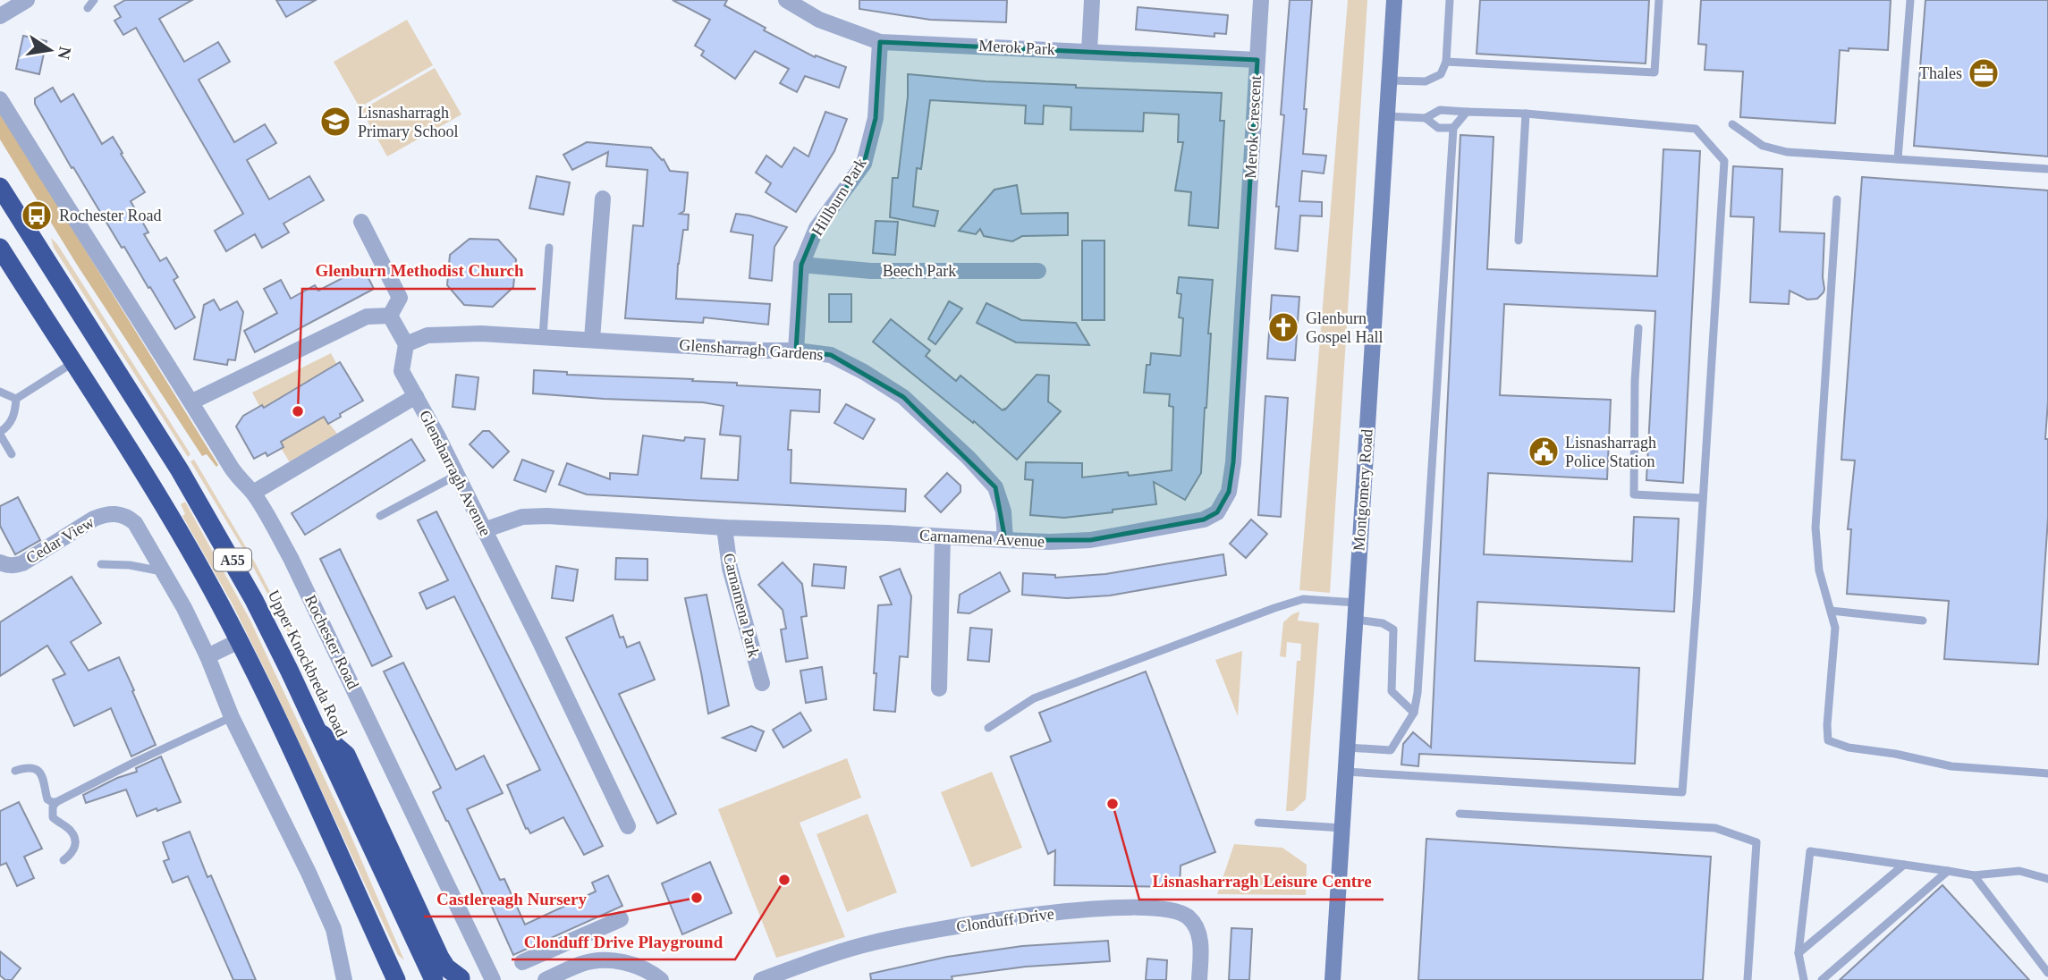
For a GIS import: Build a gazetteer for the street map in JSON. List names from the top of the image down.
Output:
{
  "streets": {
    "highway": ["A55", "Upper Knockbreda Road"],
    "street": [
      "Merok Park",
      "Merok Crescent",
      "Hillburn Park",
      "Beech Park",
      "Glensharragh Gardens",
      "Glensharragh Avenue",
      "Montgomery Road",
      "Carnamena Avenue",
      "Cedar View",
      "Carnamena Park",
      "Rochester Road",
      "Clonduff Drive"
    ]
  },
  "crossings": [
    ["Merok Park", "Merok Crescent"],
    ["Merok Park", "Hillburn Park"],
    ["Merok Crescent", "Carnamena Avenue"],
    ["Hillburn Park", "Beech Park"],
    ["Hillburn Park", "Glensharragh Gardens"],
    ["Glensharragh Gardens", "Glensharragh Avenue"],
    ["Glensharragh Gardens", "Carnamena Avenue"],
    ["Glensharragh Avenue", "Carnamena Avenue"],
    ["Carnamena Avenue", "Carnamena Park"]
  ],
  "places": {
    "office": ["Thales"],
    "school or university": ["Lisnasharragh Primary School"],
    "bus stop": ["Rochester Road"],
    "church": ["Glenburn Gospel Hall"],
    "other": [
      "Glenburn Methodist Church",
      "Lisnasharragh Leisure Centre",
      "Clonduff Drive Playground",
      "Castlereagh Nursery"
    ],
    "public building": ["Lisnasharragh Police Station"]
  },
  "north": "right"
}
